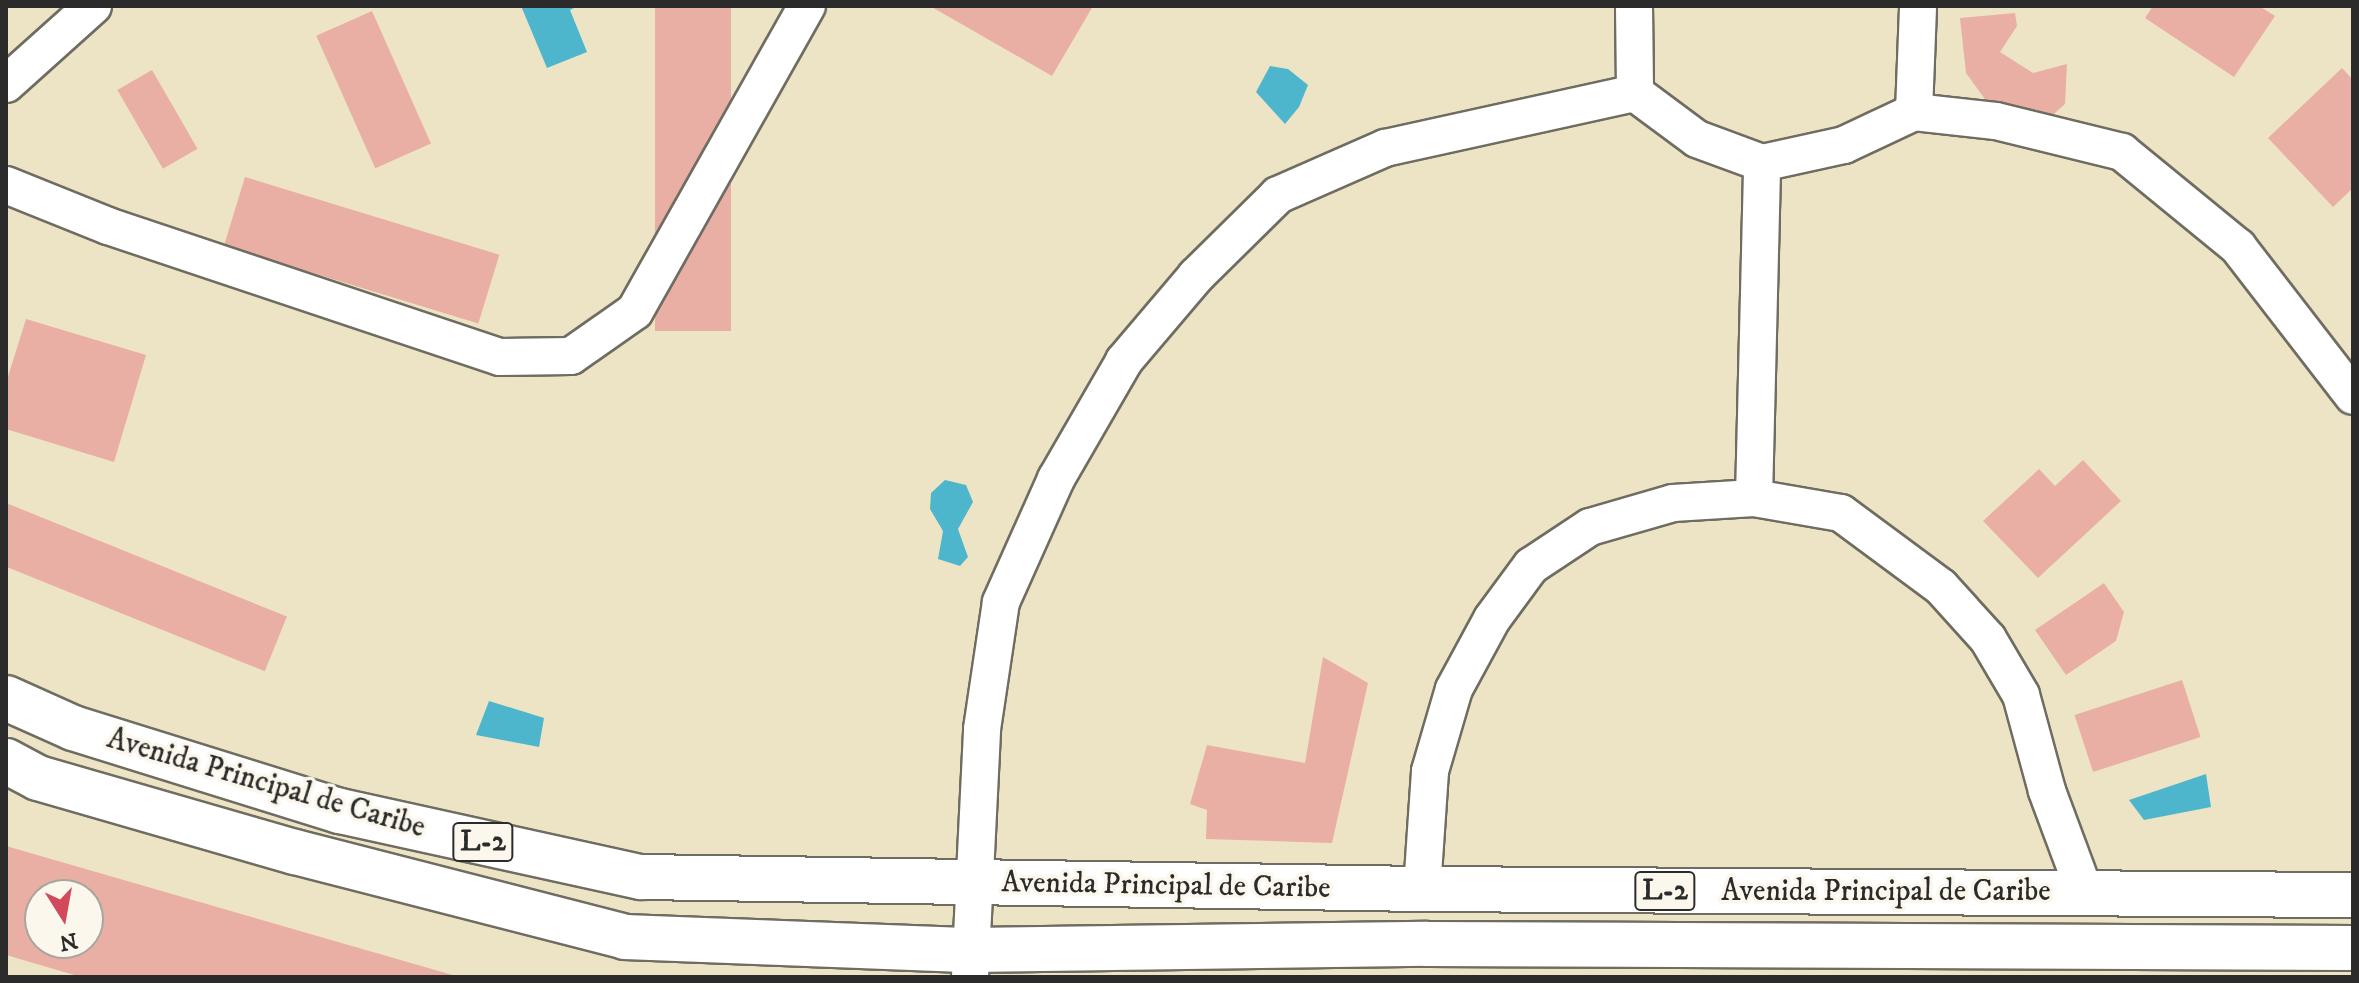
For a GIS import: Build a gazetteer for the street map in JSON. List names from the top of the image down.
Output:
{
  "streets": {
    "main road": ["Avenida Principal de Caribe", "L-2"]
  },
  "north": "bottom"
}
